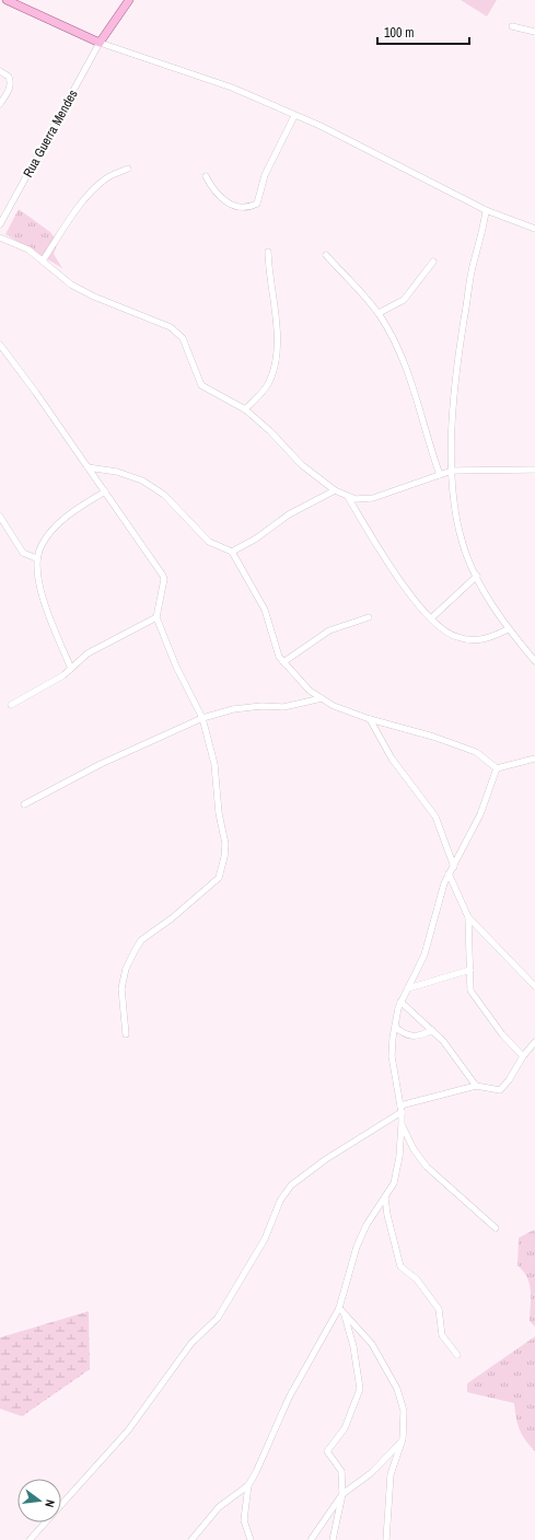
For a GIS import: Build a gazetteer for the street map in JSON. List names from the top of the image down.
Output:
{
  "streets": {
    "street": ["Rua Guerra Mendes"]
  },
  "scale_bar": "100 m",
  "north": "right"
}
